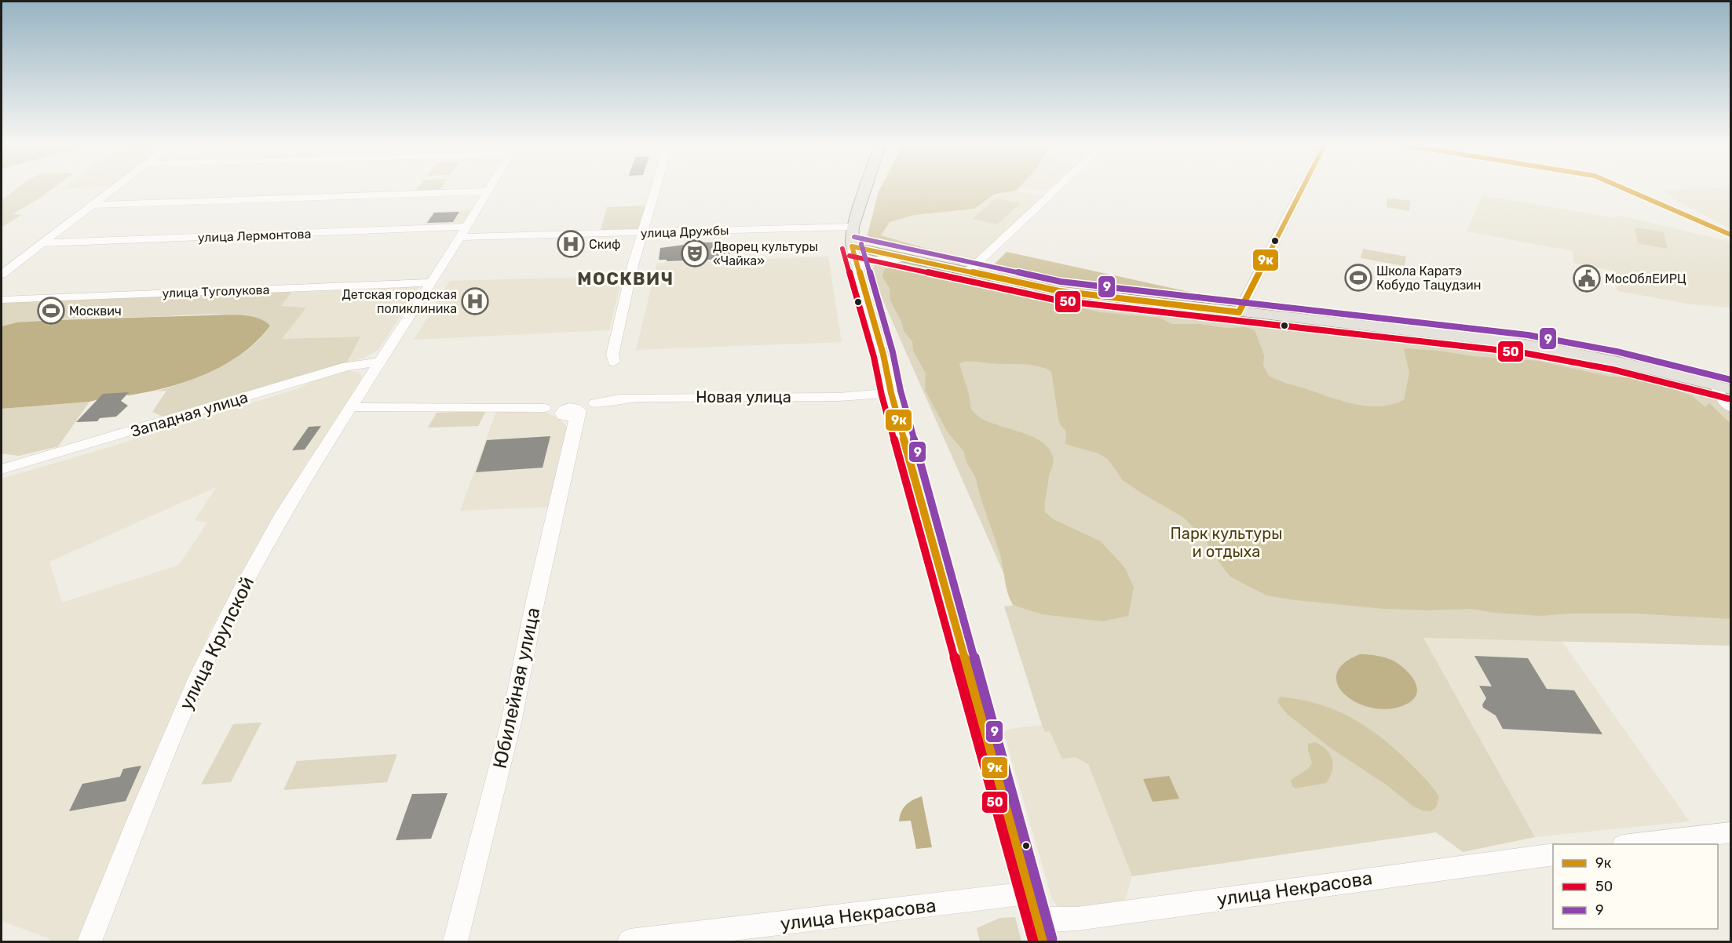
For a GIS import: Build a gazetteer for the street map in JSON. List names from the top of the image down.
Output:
{
  "streets": {
    "street": [
      "улица Дружбы",
      "улица Лермонтова",
      "улица Туголукова",
      "Новая улица",
      "Западная улица",
      "улица Крупской",
      "Юбилейная улица",
      "улица Некрасова"
    ]
  },
  "crossings": [
    ["улица Дружбы", "улица Лермонтова"],
    ["улица Дружбы", "улица Крупской"],
    ["улица Лермонтова", "улица Крупской"],
    ["улица Туголукова", "улица Крупской"],
    ["Новая улица", "Юбилейная улица"],
    ["Западная улица", "улица Крупской"]
  ],
  "districts": ["МОСКВИЧ"],
  "parks": ["Парк культуры и отдыха"],
  "places": {
    "hospital": ["Скиф", "Детская городская поликлиника"],
    "theatre": ["Дворец культуры «Чайка»"],
    "sports": ["Школа Каратэ Кобудо Тацудзин", "Москвич"],
    "public building": ["МосОблЕИРЦ"]
  },
  "lines": ["transit line 9к", "transit line 9", "transit line 50"],
  "legend": ["9к", "50", "9"]
}
